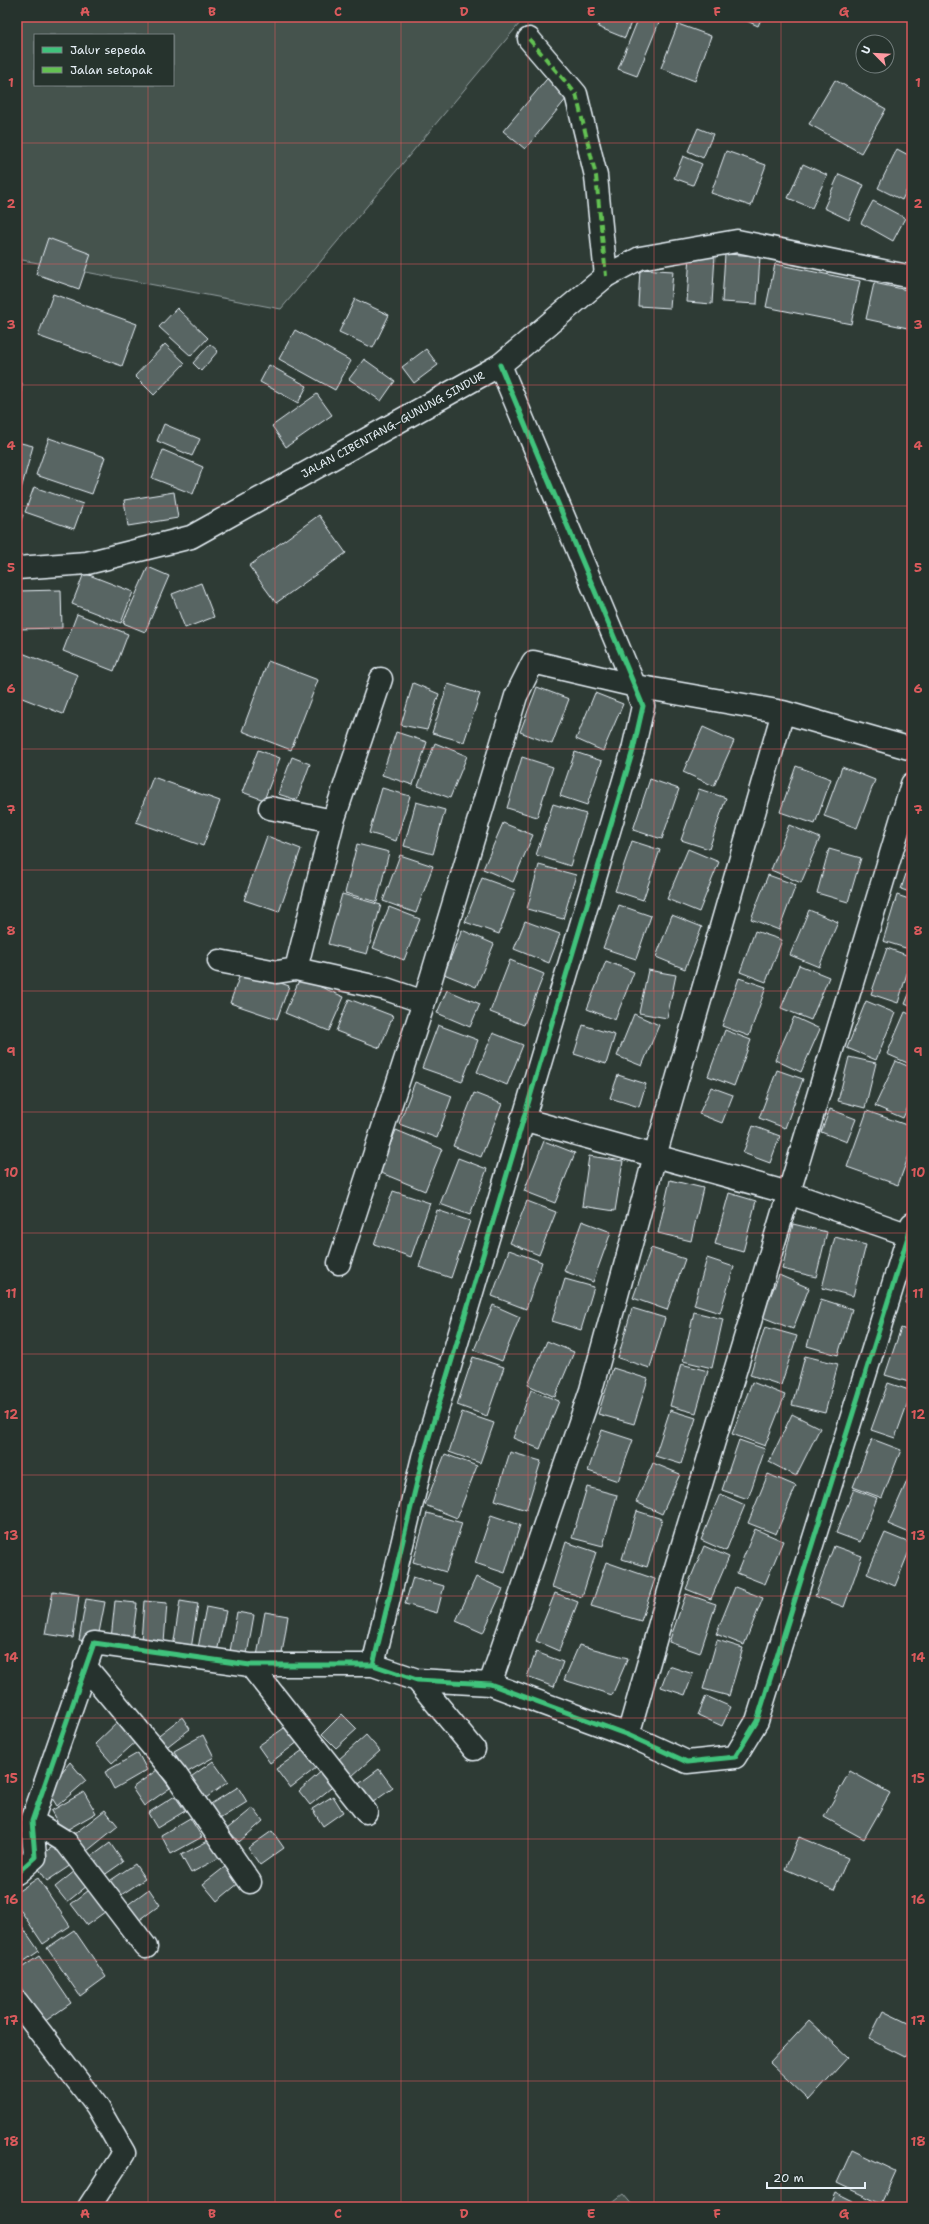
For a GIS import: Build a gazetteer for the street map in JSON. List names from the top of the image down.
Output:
{
  "streets": {
    "street": ["JALAN CIBENTANG–GUNUNG SINDUR"]
  },
  "legend": ["Jalur sepeda", "Jalan setapak"],
  "scale_bar": "20 m",
  "north": "top left",
  "grid": {
    "columns": [
      "A",
      "B",
      "C",
      "D",
      "E",
      "F",
      "G"
    ],
    "rows": [
      "1",
      "2",
      "3",
      "4",
      "5",
      "6",
      "7",
      "8",
      "9",
      "10",
      "11",
      "12",
      "13",
      "14",
      "15",
      "16",
      "17",
      "18"
    ]
  }
}
